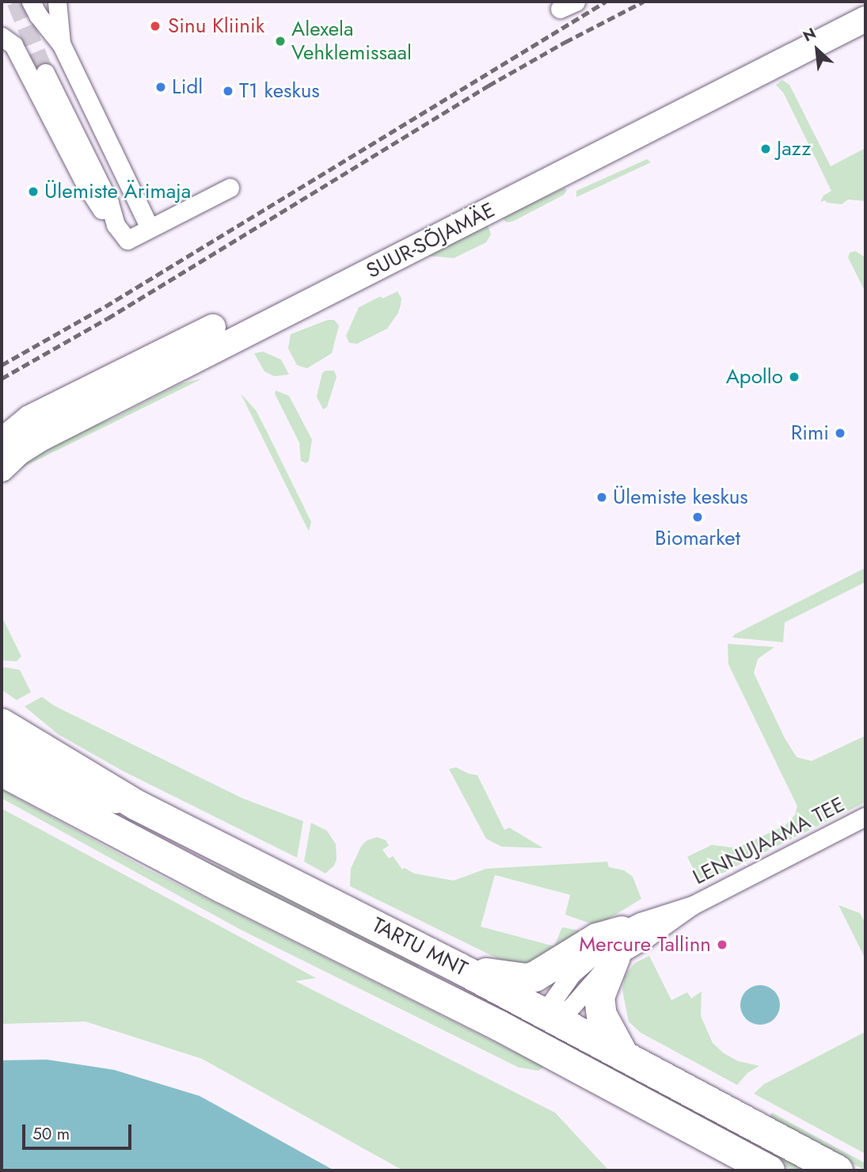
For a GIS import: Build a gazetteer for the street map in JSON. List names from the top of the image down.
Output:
{
  "streets": {
    "highway": ["TARTU MNT"],
    "main road": ["SUUR-SÕJAMÄE"],
    "street": ["LENNUJAAMA TEE"]
  },
  "crossings": [
    ["LENNUJAAMA TEE", "TARTU MNT"]
  ],
  "places": [
    "Sinu Kliinik",
    "Alexela Vehklemissaal",
    "Lidl",
    "T1 keskus",
    "Jazz",
    "Ülemiste Ärimaja",
    "Apollo",
    "Rimi",
    "Ülemiste keskus",
    "Biomarket",
    "Mercure Tallinn"
  ],
  "scale_bar": "50 m",
  "north": "top left"
}
